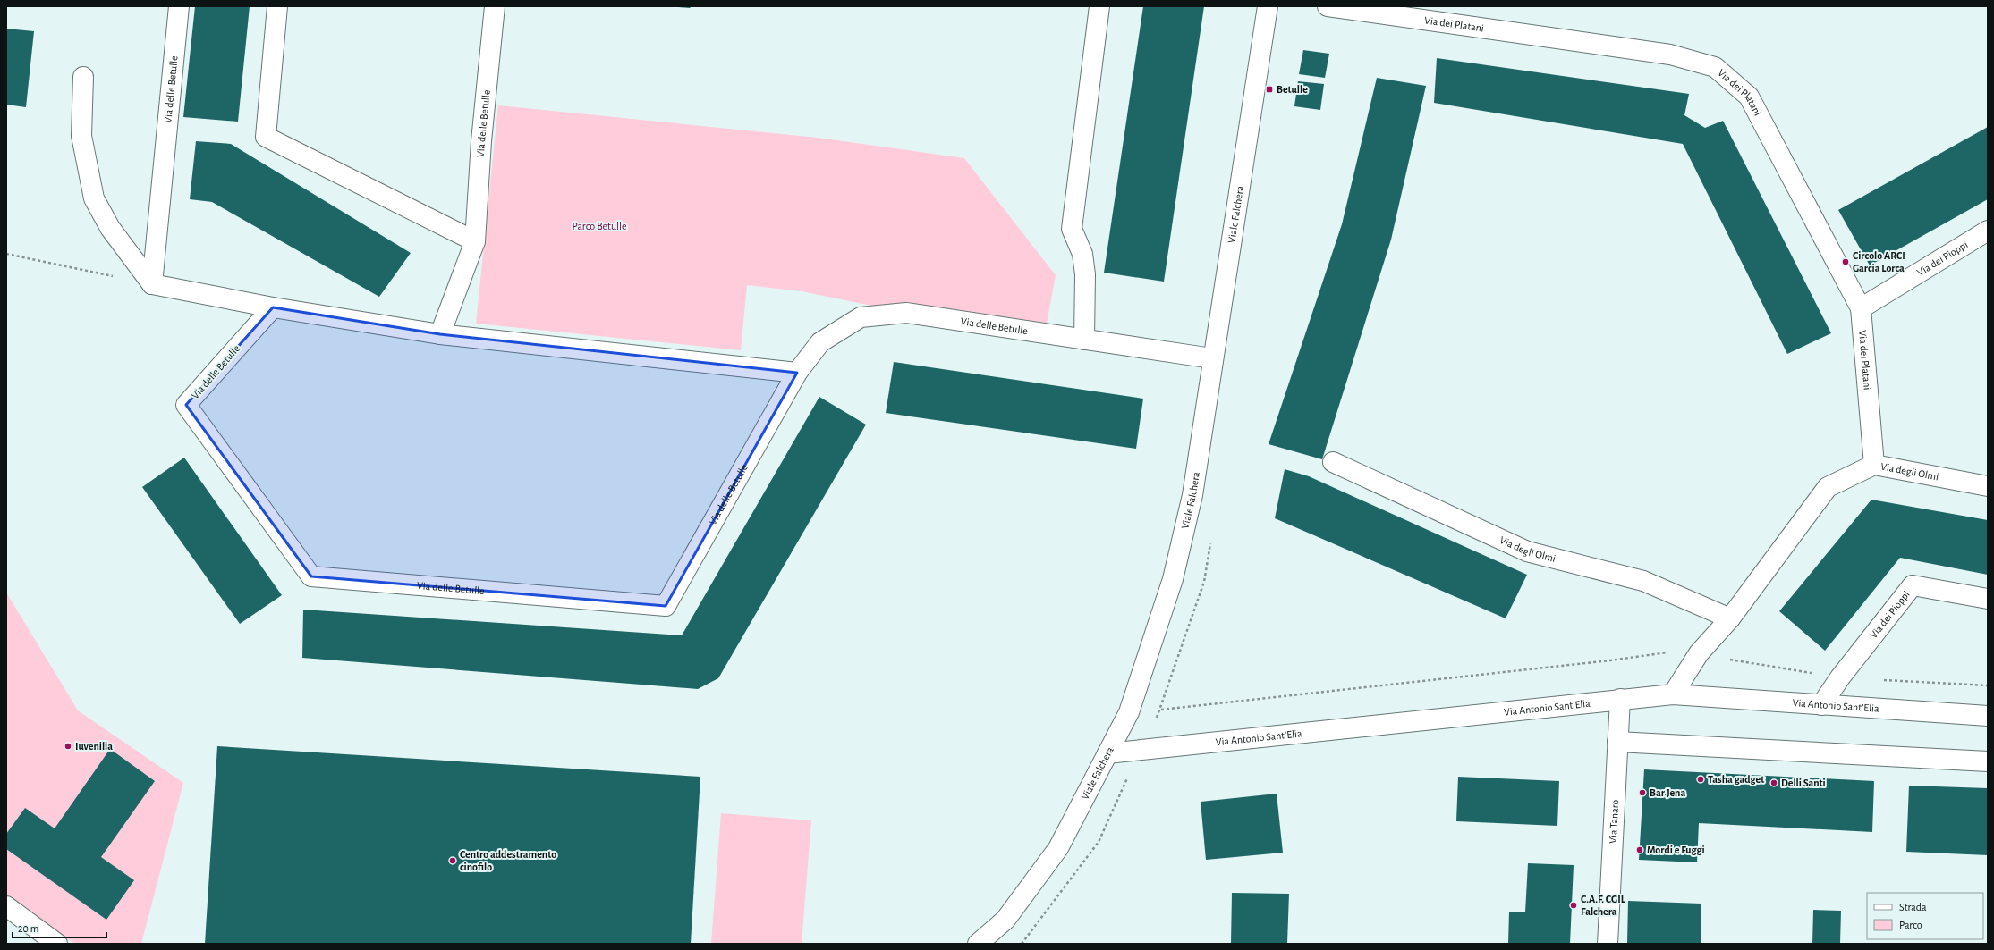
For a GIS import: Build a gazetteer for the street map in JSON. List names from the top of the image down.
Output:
{
  "streets": {
    "street": [
      "Via dei Platani",
      "Via delle Betulle",
      "Viale Falchera",
      "Via dei Pioppi",
      "Via degli Olmi",
      "Via Antonio Sant'Elia",
      "Via Tanaro"
    ]
  },
  "crossings": [
    ["Via dei Platani", "Via dei Pioppi"],
    ["Via dei Platani", "Via degli Olmi"],
    ["Via delle Betulle", "Viale Falchera"],
    ["Viale Falchera", "Via Antonio Sant'Elia"],
    ["Via dei Pioppi", "Via Antonio Sant'Elia"],
    ["Via degli Olmi", "Via Antonio Sant'Elia"],
    ["Via Antonio Sant'Elia", "Via Tanaro"]
  ],
  "parks": ["Parco Betulle"],
  "places": {
    "transit": ["Betulle"],
    "other": [
      "Circolo ARCI Garcia Lorca",
      "Iuvenilia",
      "Tasha gadget",
      "Delli Santi",
      "Bar Jena",
      "Mordi e Fuggi",
      "Centro addestramento cinofilo",
      "C.A.F. CGIL Falchera"
    ]
  },
  "legend": ["Strada", "Parco"],
  "scale_bar": "20 m"
}
